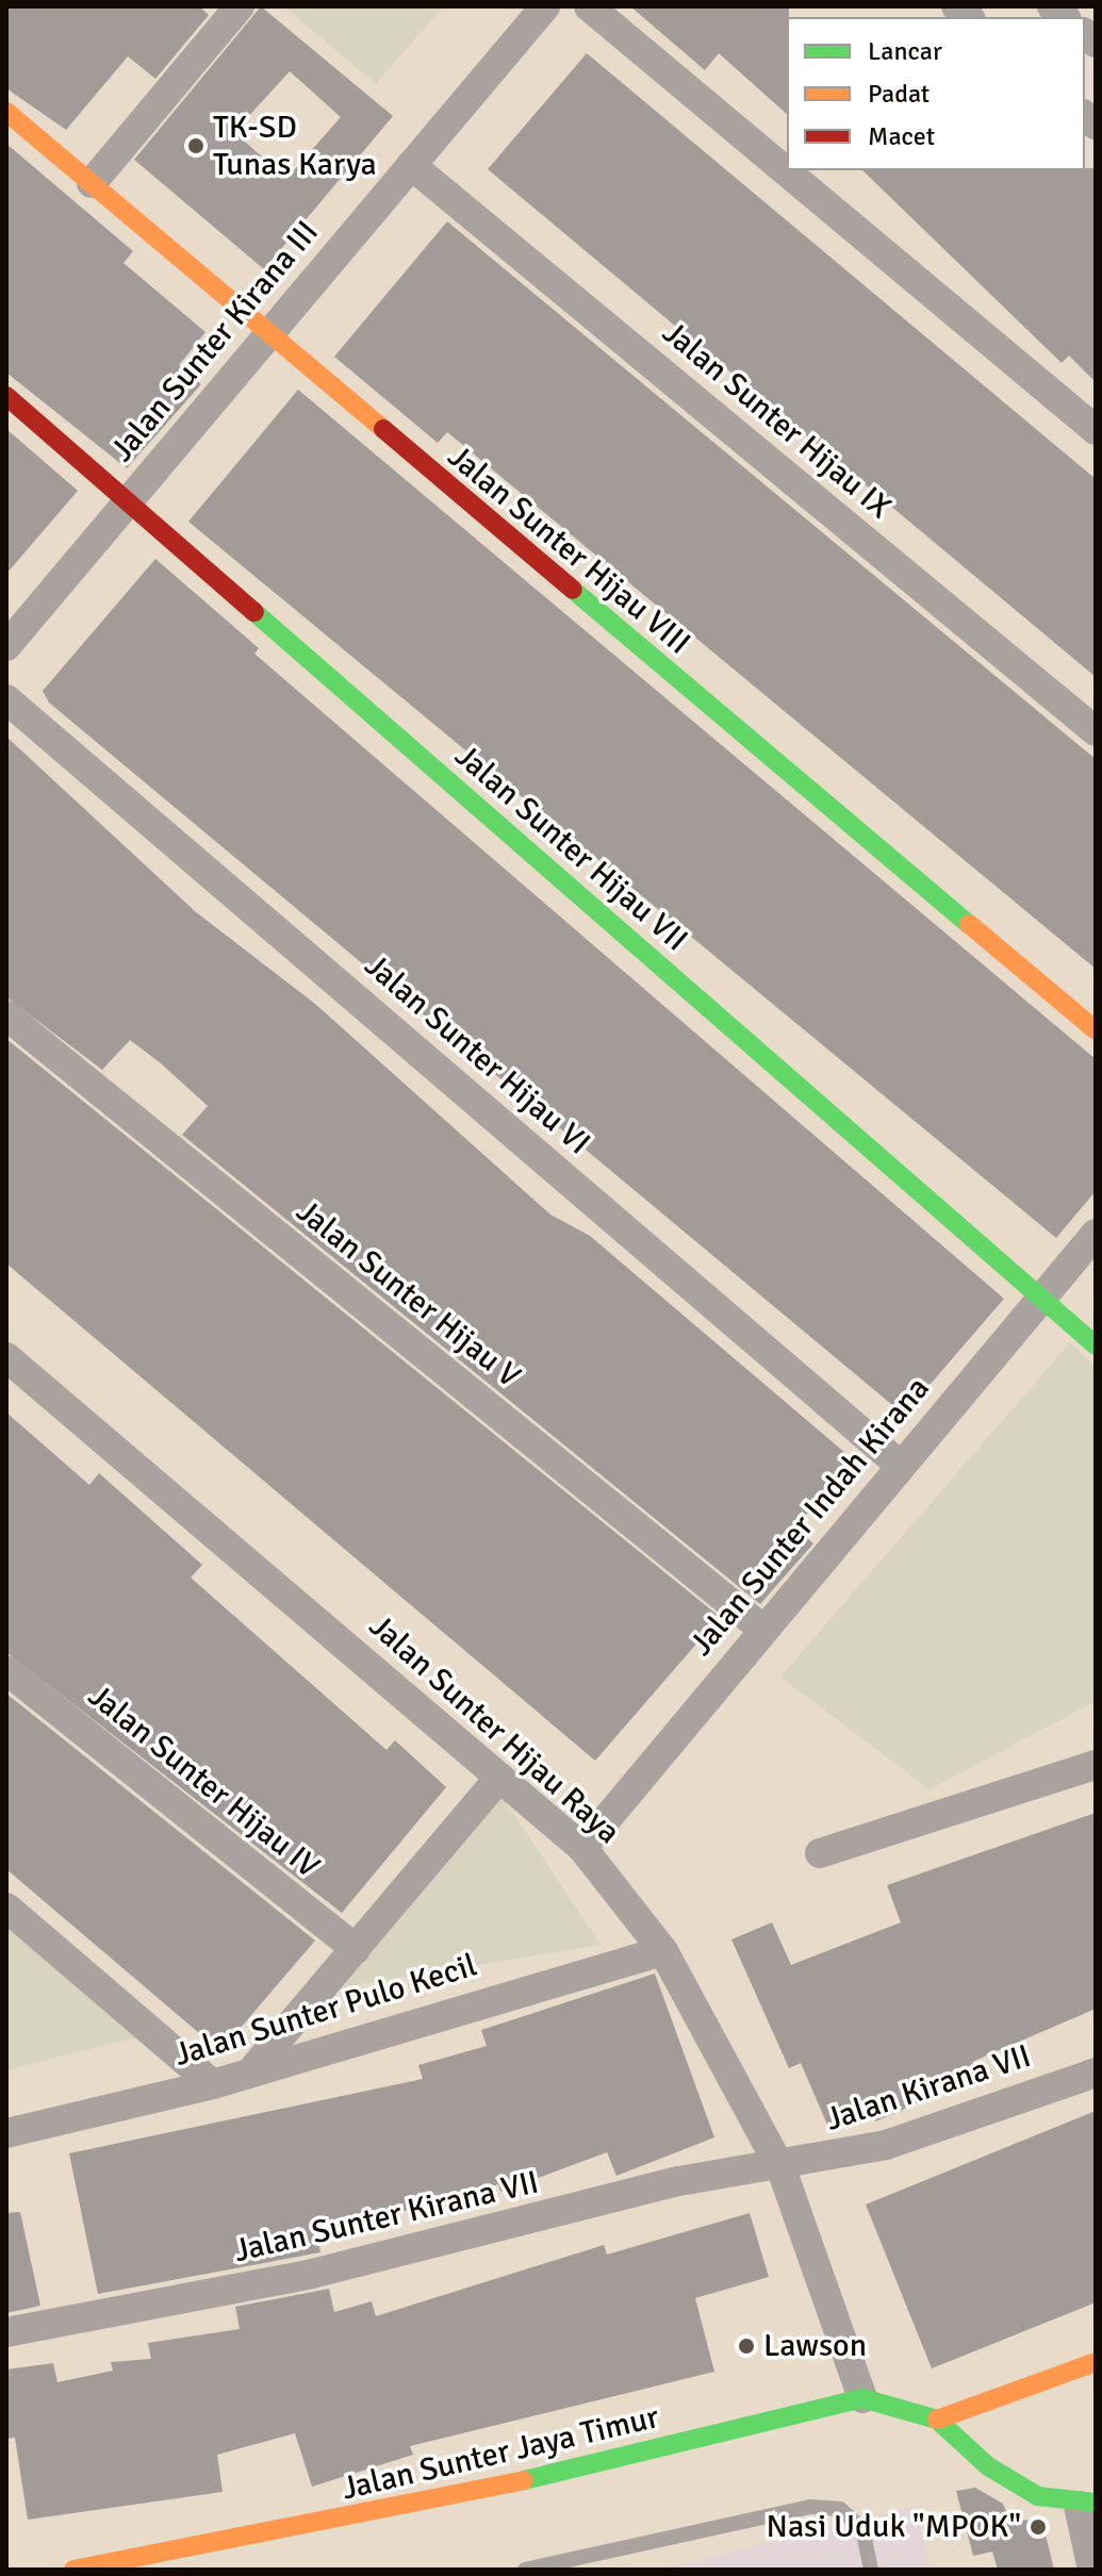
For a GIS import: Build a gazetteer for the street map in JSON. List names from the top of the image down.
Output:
{
  "streets": {
    "street": [
      "Jalan Sunter Kirana III",
      "Jalan Sunter Hijau IX",
      "Jalan Sunter Hijau VIII",
      "Jalan Sunter Hijau VII",
      "Jalan Sunter Hijau VI",
      "Jalan Sunter Hijau V",
      "Jalan Sunter Indah Kirana",
      "Jalan Sunter Hijau Raya",
      "Jalan Sunter Hijau IV",
      "Jalan Sunter Pulo Kecil",
      "Jalan Kirana VII",
      "Jalan Sunter Kirana VII",
      "Jalan Sunter Jaya Timur"
    ]
  },
  "crossings": [
    ["Jalan Sunter Kirana III", "Jalan Sunter Hijau IX"],
    ["Jalan Sunter Kirana III", "Jalan Sunter Hijau VIII"],
    ["Jalan Sunter Kirana III", "Jalan Sunter Hijau VII"],
    ["Jalan Sunter Hijau VII", "Jalan Sunter Indah Kirana"],
    ["Jalan Sunter Hijau VI", "Jalan Sunter Indah Kirana"],
    ["Jalan Sunter Hijau V", "Jalan Sunter Indah Kirana"],
    ["Jalan Sunter Indah Kirana", "Jalan Sunter Hijau Raya"],
    ["Jalan Sunter Hijau Raya", "Jalan Sunter Pulo Kecil"],
    ["Jalan Sunter Hijau Raya", "Jalan Kirana VII"],
    ["Jalan Sunter Hijau Raya", "Jalan Sunter Kirana VII"],
    ["Jalan Sunter Hijau Raya", "Jalan Sunter Jaya Timur"],
    ["Jalan Kirana VII", "Jalan Sunter Kirana VII"]
  ],
  "places": ["TK-SD Tunas Karya", "Lawson", "Nasi Uduk \"MPOK\""],
  "legend": ["Lancar", "Padat", "Macet"]
}
